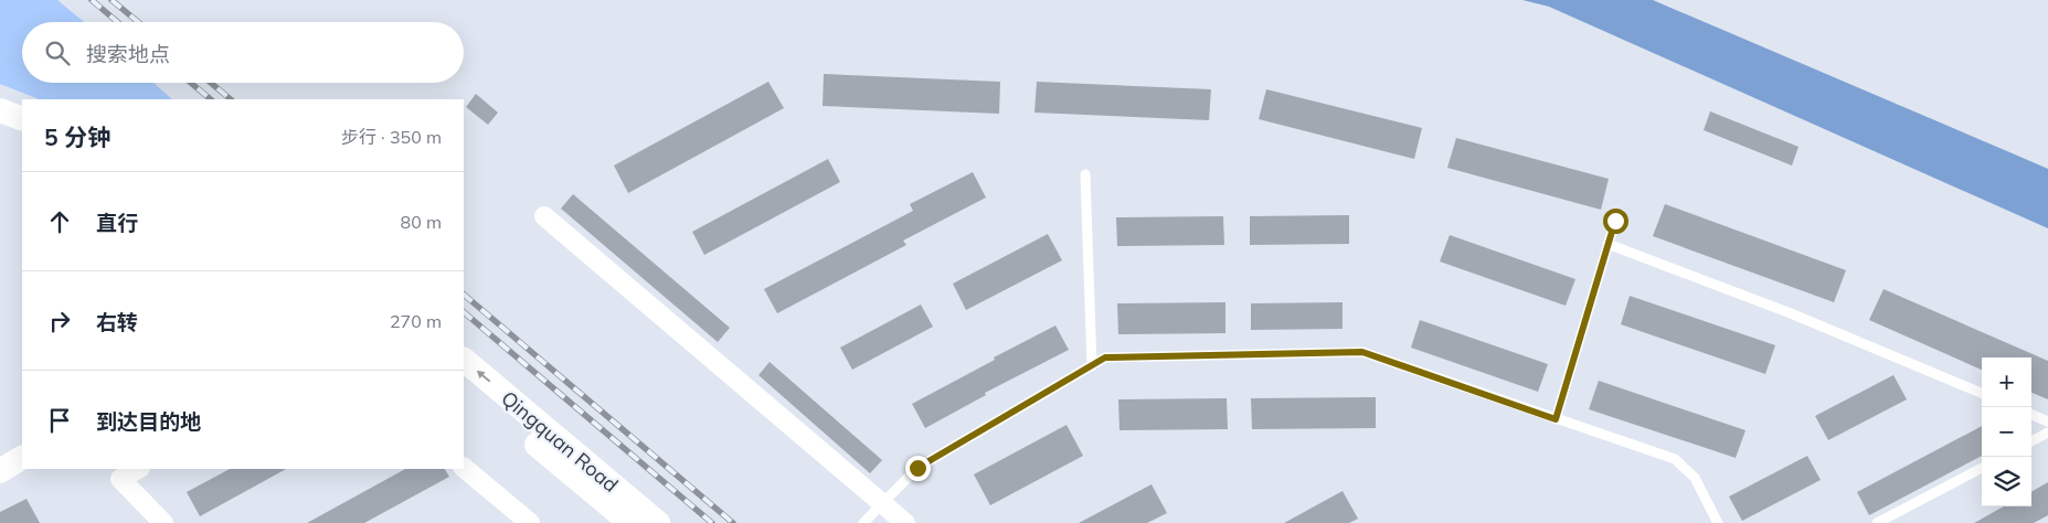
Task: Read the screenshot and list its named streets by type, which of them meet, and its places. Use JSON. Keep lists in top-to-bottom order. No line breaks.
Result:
{"streets":{"street":["Qingquan Road"]},"page":{"search":"搜索地点","heading":["5 分钟","步行 · 350 m"],"list":[["直行","80 m"],["右转","270 m"],"到达目的地"],"map_buttons":["+","−"]}}
